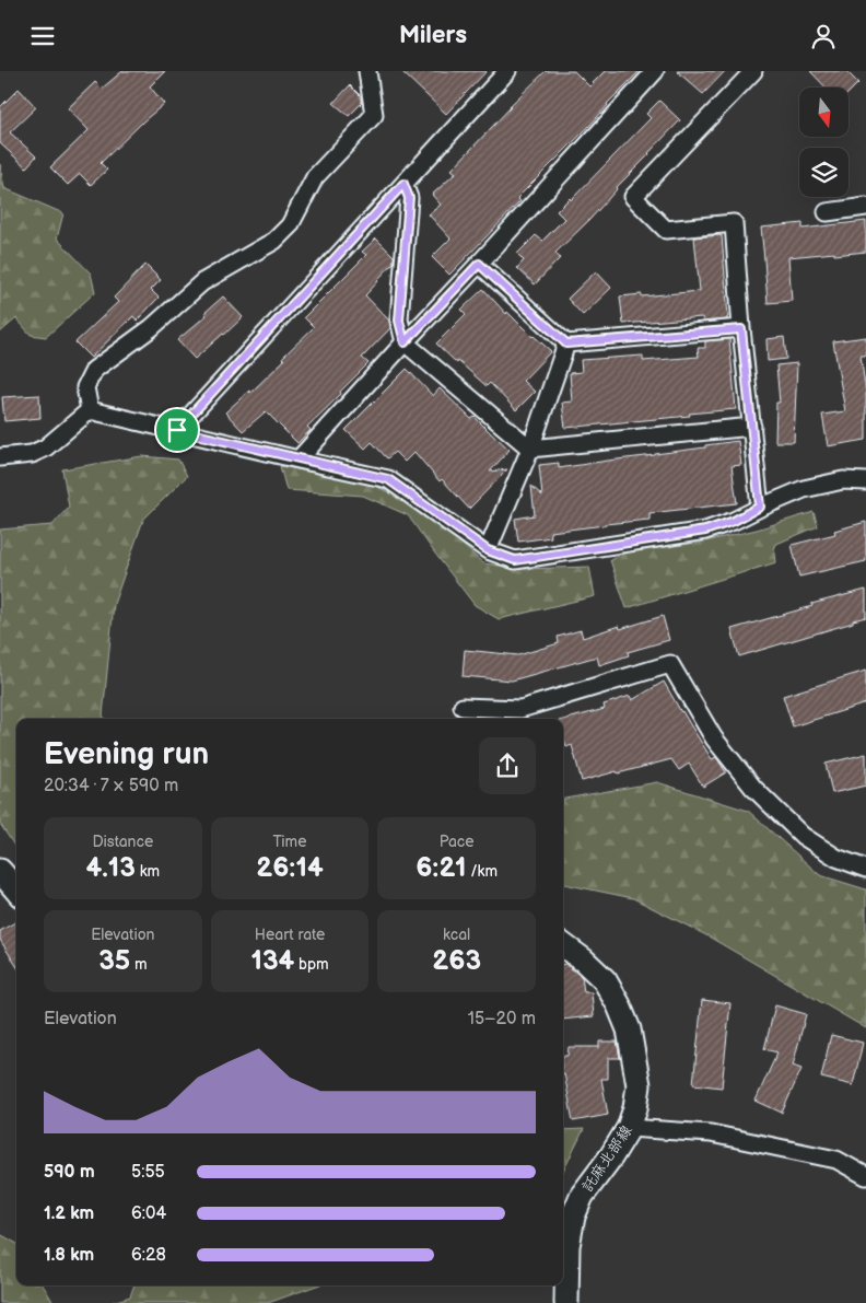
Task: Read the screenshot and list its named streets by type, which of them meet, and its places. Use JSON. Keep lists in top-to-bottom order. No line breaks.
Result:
{"streets":{"main road":["託麻北部線"]},"north":"bottom","page":{"header":"Milers","heading":["Evening run","20:34 · 7 × 590 m"],"stats":[["Distance","4.13 km"],["Time","26:14"],["Pace","6:21 /km"],["Elevation","35 m"],["Heart rate","134 bpm"],["kcal","263"]],"chart":["Elevation","15–20 m"],"list":[{"name":"590 m","note":"5:55"},{"name":"1.2 km","note":"6:04"},{"name":"1.8 km","note":"6:28"}]}}
